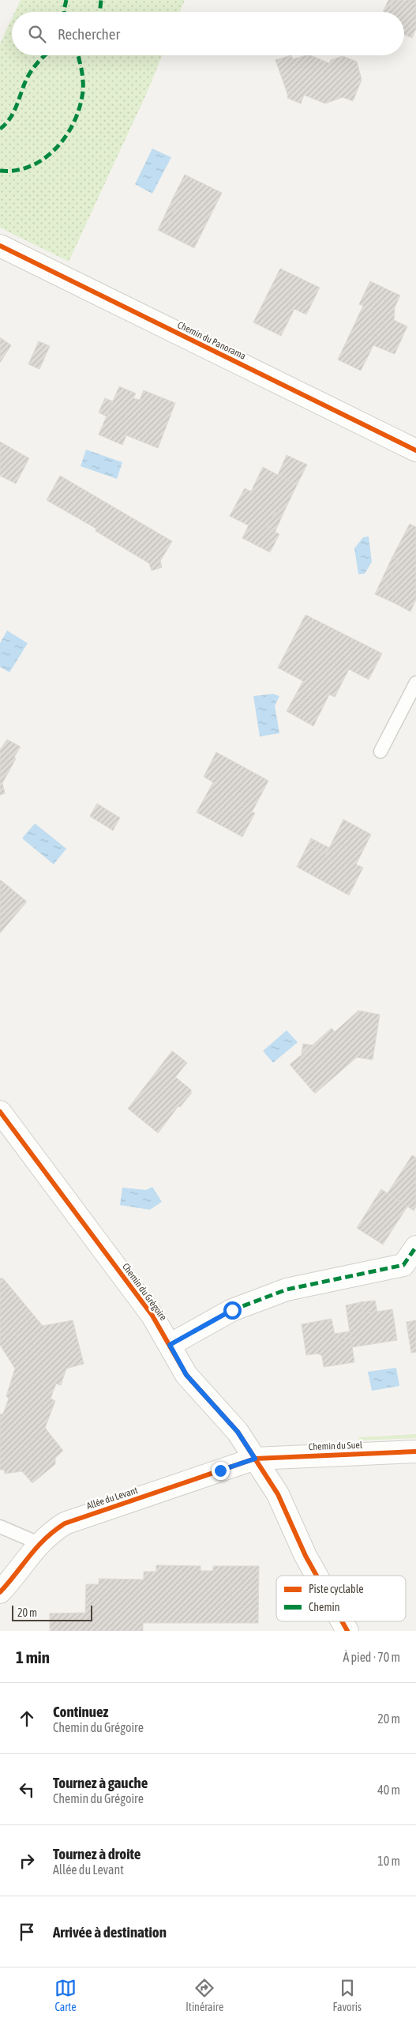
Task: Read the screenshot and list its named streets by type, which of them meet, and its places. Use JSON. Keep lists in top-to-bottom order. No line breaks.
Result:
{"streets":{"street":["Chemin du Panorama","Chemin du Grégoire","Chemin du Suel","Allée du Levant"]},"crossings":[["Chemin du Grégoire","Chemin du Suel"],["Chemin du Grégoire","Allée du Levant"],["Chemin du Suel","Allée du Levant"]],"legend":["Piste cyclable","Chemin"],"scale_bar":"20 m","page":{"search":"Rechercher","scale":"20 m","heading":["1 min","À pied · 70 m"],"list":[["Continuez","Chemin du Grégoire","20 m"],["Tournez à gauche","Chemin du Grégoire","40 m"],["Tournez à droite","Allée du Levant","10 m"],"Arrivée à destination"],"nav":["Carte","Itinéraire","Favoris"]}}
